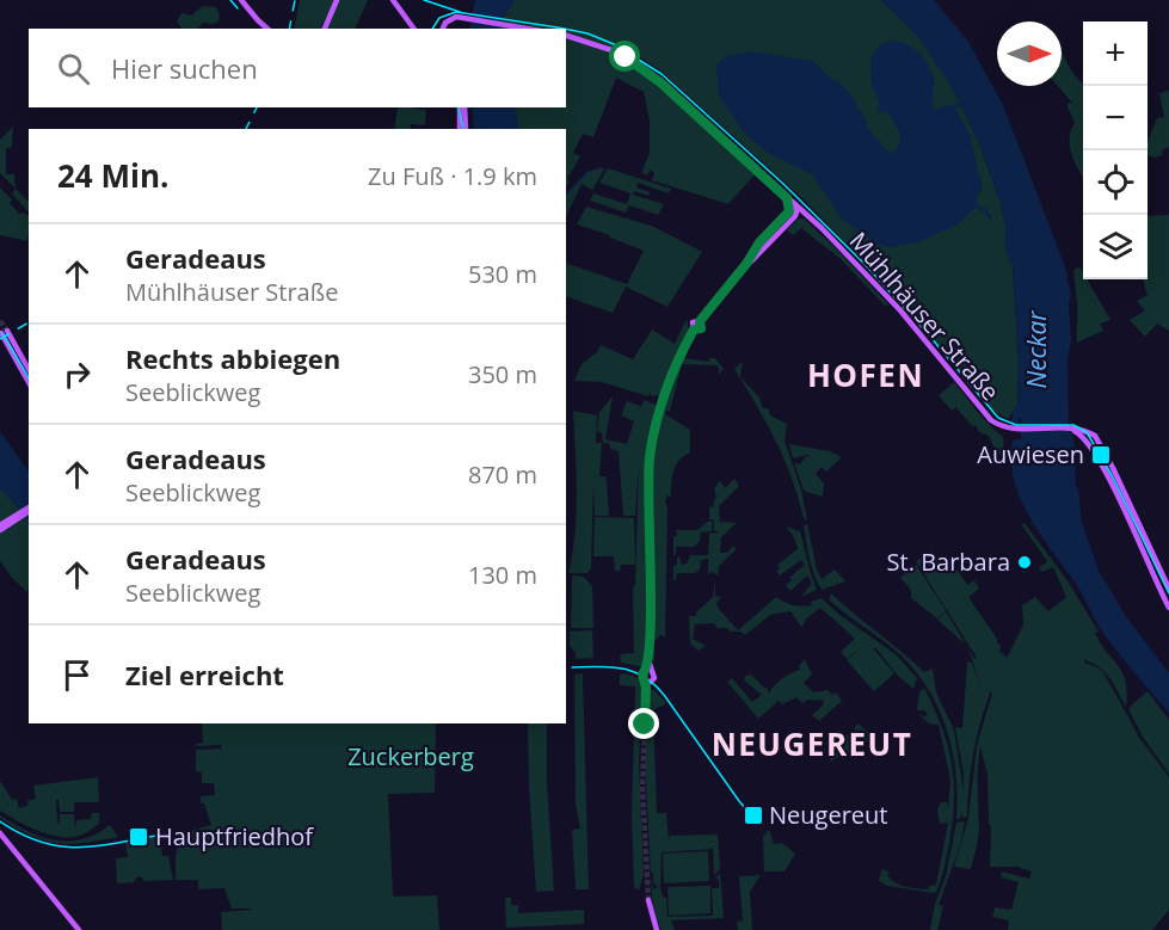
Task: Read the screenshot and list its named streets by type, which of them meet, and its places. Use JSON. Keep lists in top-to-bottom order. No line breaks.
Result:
{"streets":{"main road":["Mühlhäuser Straße"]},"districts":["HOFEN","NEUGEREUT"],"water":["Neckar"],"parks":["Zuckerberg"],"places":{"transit":["Auwiesen","Neugereut","Hauptfriedhof"],"other":["St. Barbara"]},"north":"right","page":{"map_buttons":["+","−"],"search":"Hier suchen","heading":["24 Min.","Zu Fuß · 1.9 km"],"list":[["Geradeaus","Mühlhäuser Straße","530 m"],["Rechts abbiegen","Seeblickweg","350 m"],["Geradeaus","Seeblickweg","870 m"],["Geradeaus","Seeblickweg","130 m"],"Ziel erreicht"]}}
